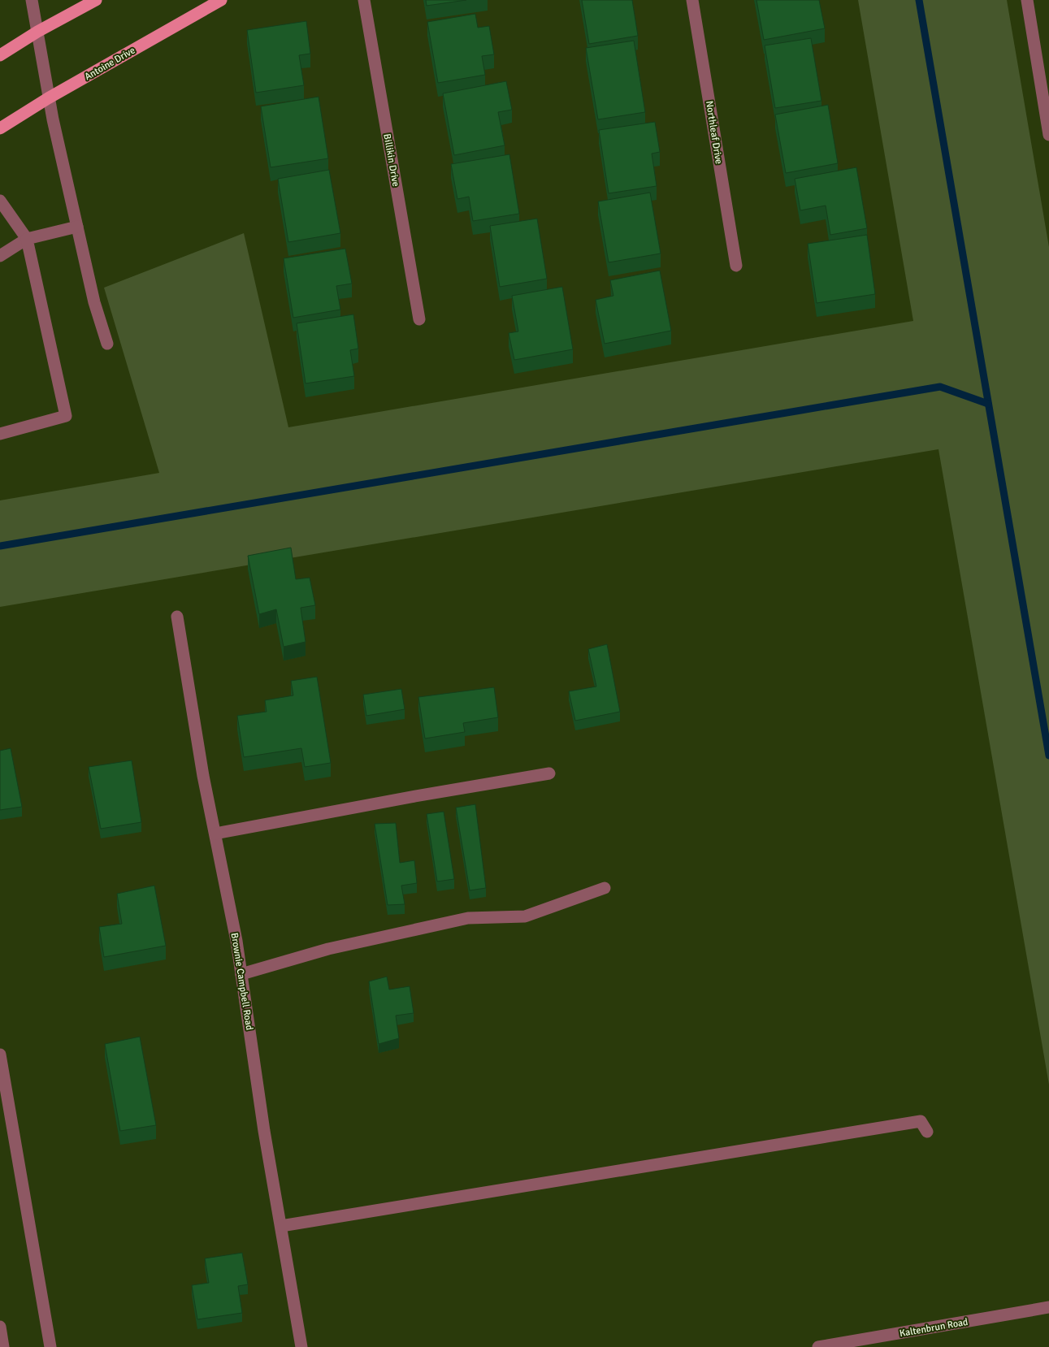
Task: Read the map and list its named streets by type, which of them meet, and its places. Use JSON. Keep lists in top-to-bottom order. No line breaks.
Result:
{"streets":{"main road":["Antoine Drive"],"street":["Northleaf Drive","Billikin Drive","Brownie Campbell Road","Kaltenbrun Road"]}}
